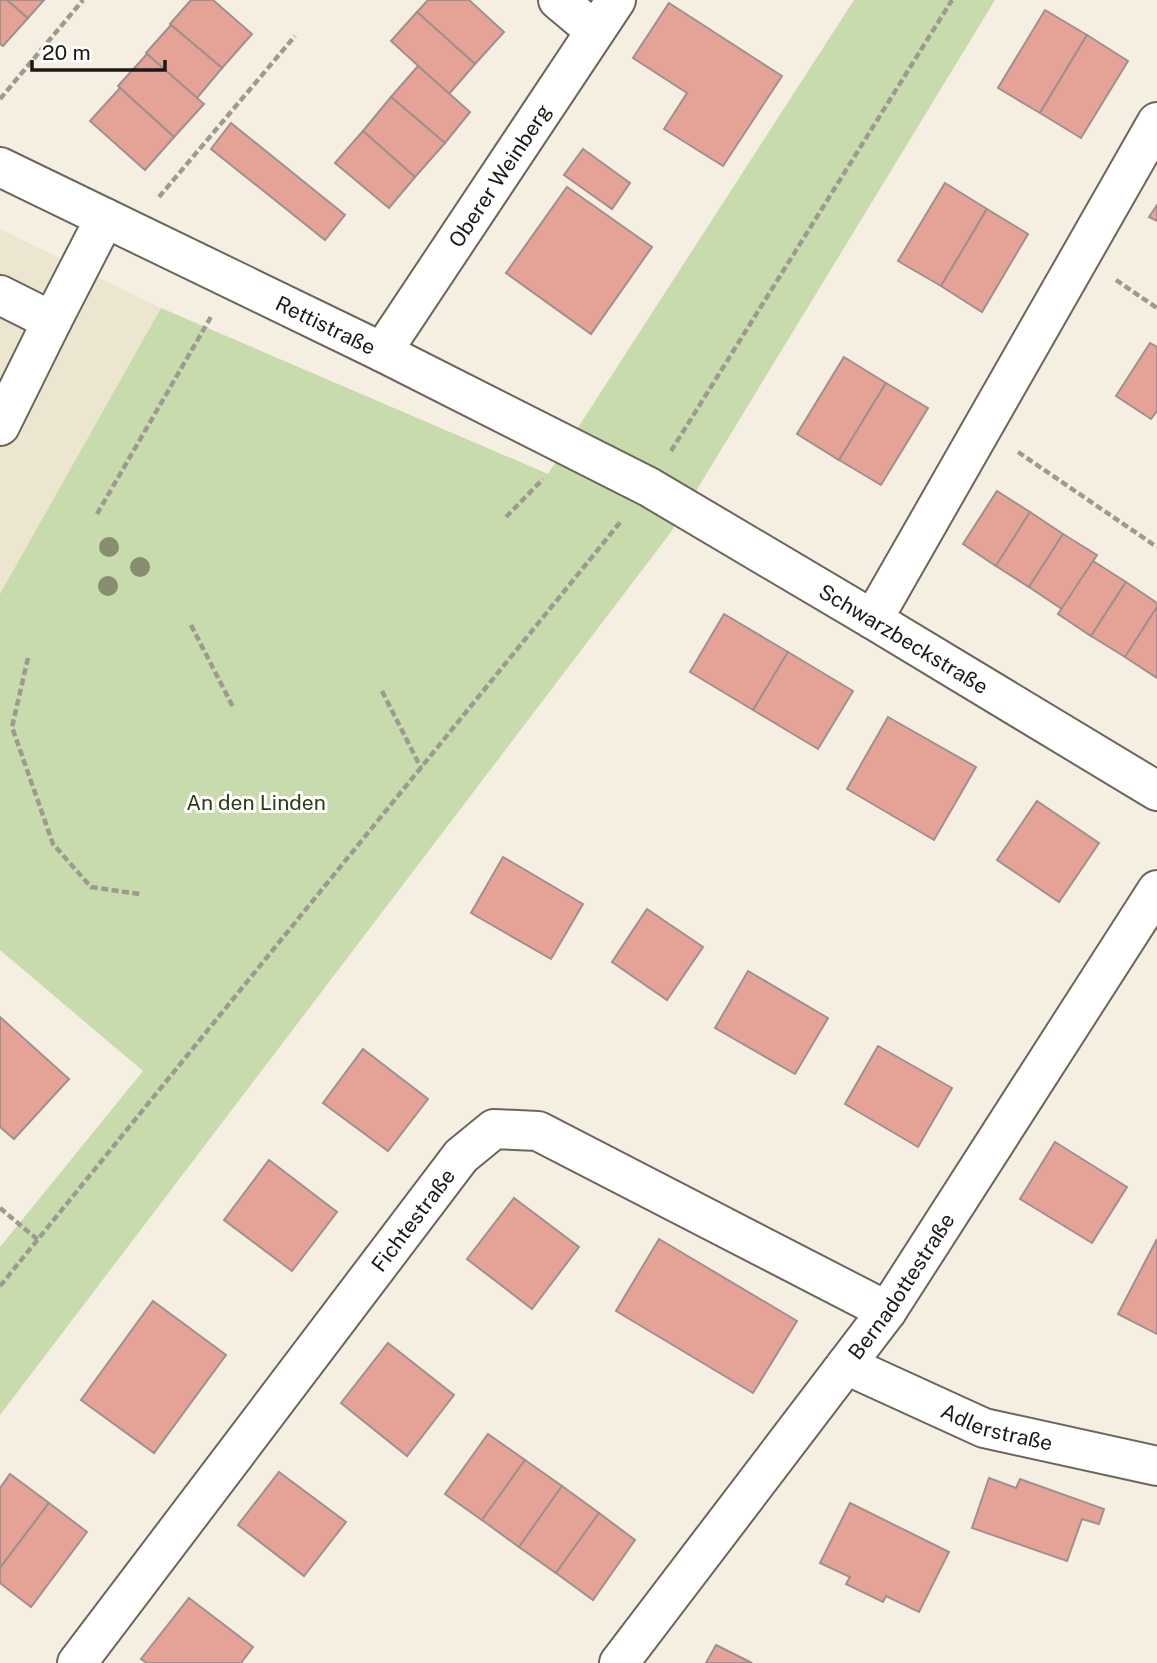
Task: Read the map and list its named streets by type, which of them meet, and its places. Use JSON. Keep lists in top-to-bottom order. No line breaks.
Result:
{"streets":{"street":["Oberer Weinberg","Rettistraße","Schwarzbeckstraße","Fichtestraße","Bernadottestraße","Adlerstraße"]},"crossings":[["Oberer Weinberg","Rettistraße"],["Rettistraße","Schwarzbeckstraße"],["Fichtestraße","Bernadottestraße"],["Bernadottestraße","Adlerstraße"]],"parks":["An den Linden"],"scale_bar":"20 m"}
